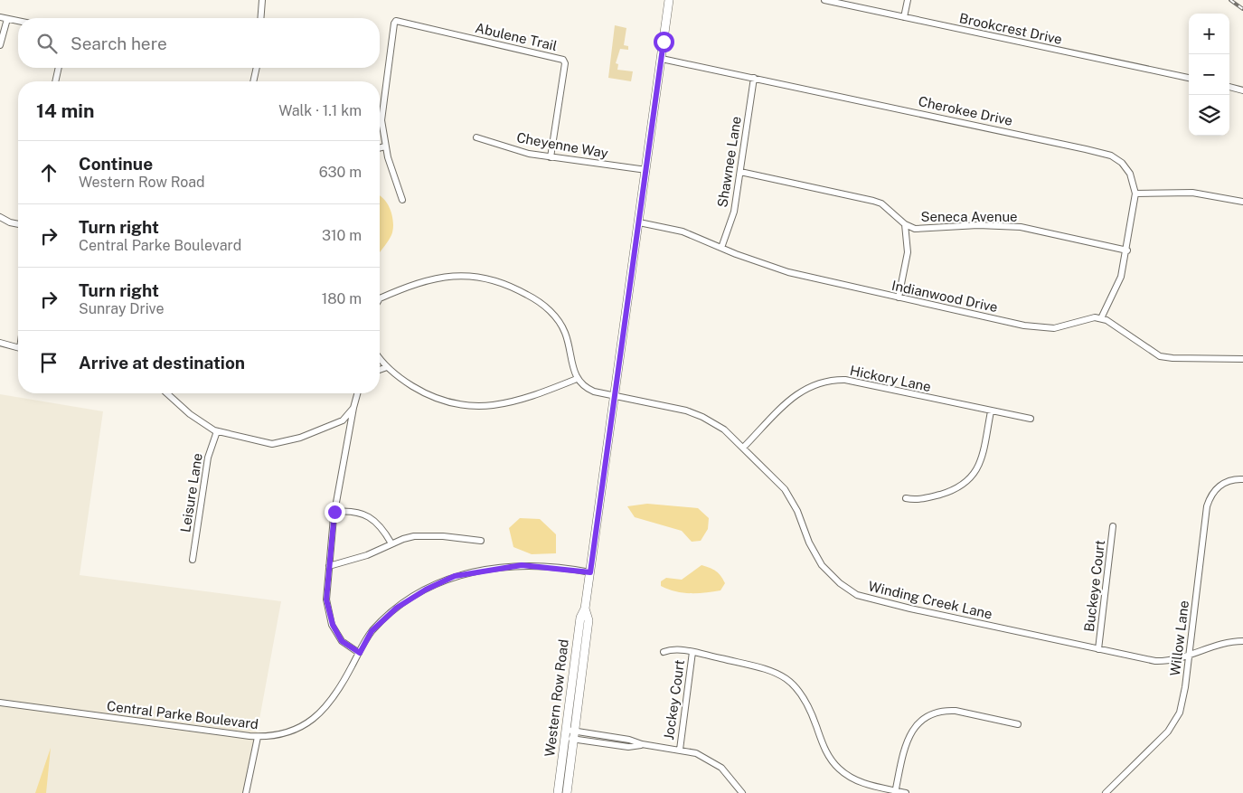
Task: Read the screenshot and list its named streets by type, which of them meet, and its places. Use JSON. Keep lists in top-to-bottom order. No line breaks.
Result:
{"streets":{"street":["Brookcrest Drive","Abulene Trail","Cherokee Drive","Cheyenne Way","Shawnee Lane","Seneca Avenue","Indianwood Drive","Hickory Lane","Leisure Lane","Buckeye Court","Winding Creek Lane","Willow Lane","Western Row Road","Jockey Court","Central Parke Boulevard"]},"crossings":[["Abulene Trail","Cheyenne Way"],["Cherokee Drive","Shawnee Lane"],["Cherokee Drive","Western Row Road"],["Cheyenne Way","Western Row Road"],["Shawnee Lane","Seneca Avenue"],["Shawnee Lane","Indianwood Drive"],["Indianwood Drive","Western Row Road"],["Hickory Lane","Winding Creek Lane"],["Buckeye Court","Winding Creek Lane"],["Winding Creek Lane","Willow Lane"],["Winding Creek Lane","Western Row Road"],["Western Row Road","Central Parke Boulevard"]],"page":{"map_buttons":["+","−"],"search":"Search here","heading":["14 min","Walk · 1.1 km"],"list":[["Continue","Western Row Road","630 m"],["Turn right","Central Parke Boulevard","310 m"],["Turn right","Sunray Drive","180 m"],"Arrive at destination"]}}
